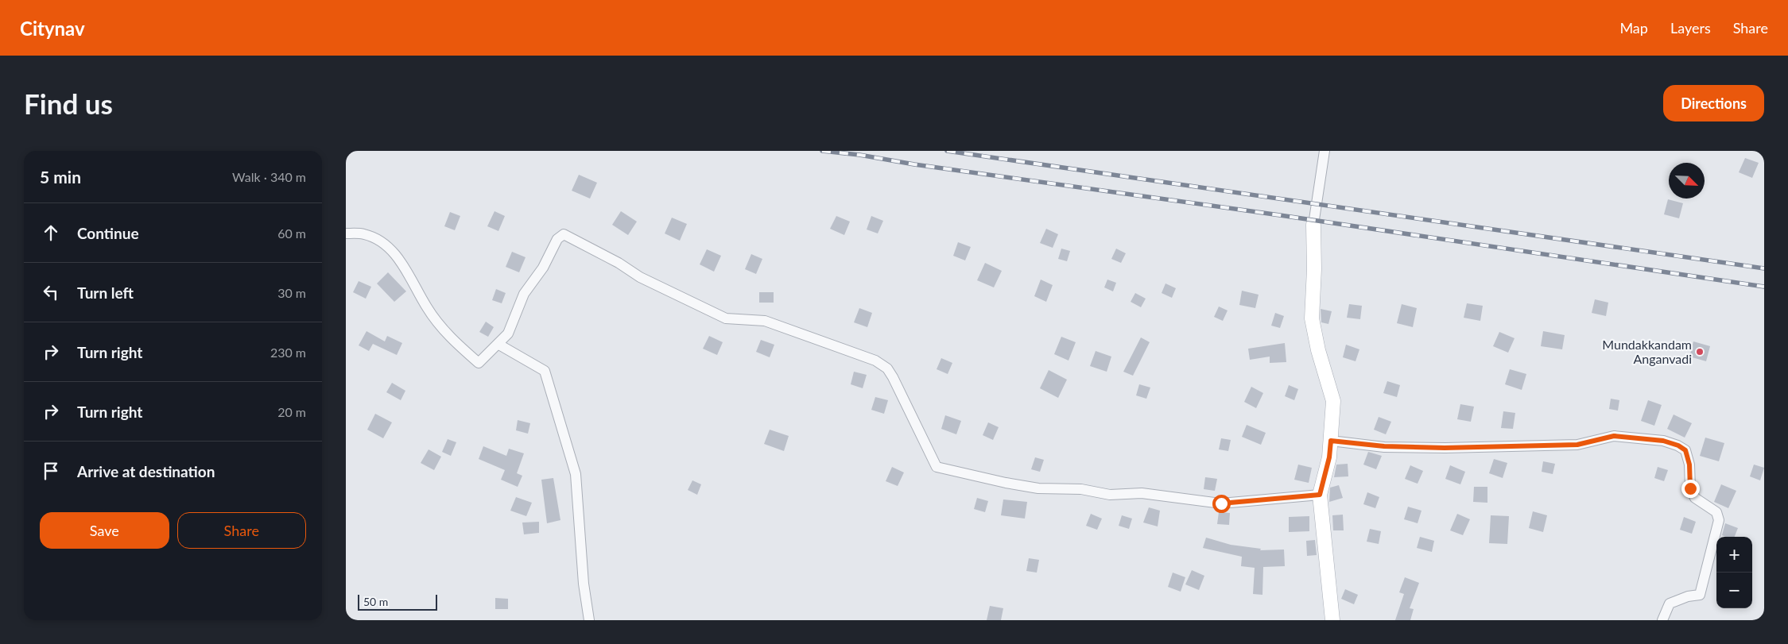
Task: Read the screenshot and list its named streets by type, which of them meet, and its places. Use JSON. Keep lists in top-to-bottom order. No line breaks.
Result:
{"places":["Mundakkandam Anganvadi"],"scale_bar":"50 m","north":"bottom right","page":{"header":"Citynav","nav":["Map","Layers","Share"],"buttons":["Directions",["Save","Share"]],"title":"Find us","heading":["5 min","Walk · 340 m"],"list":[["Continue","60 m"],["Turn left","30 m"],["Turn right","230 m"],["Turn right","20 m"],"Arrive at destination"],"map_buttons":["+","−"],"scale":"50 m"}}
